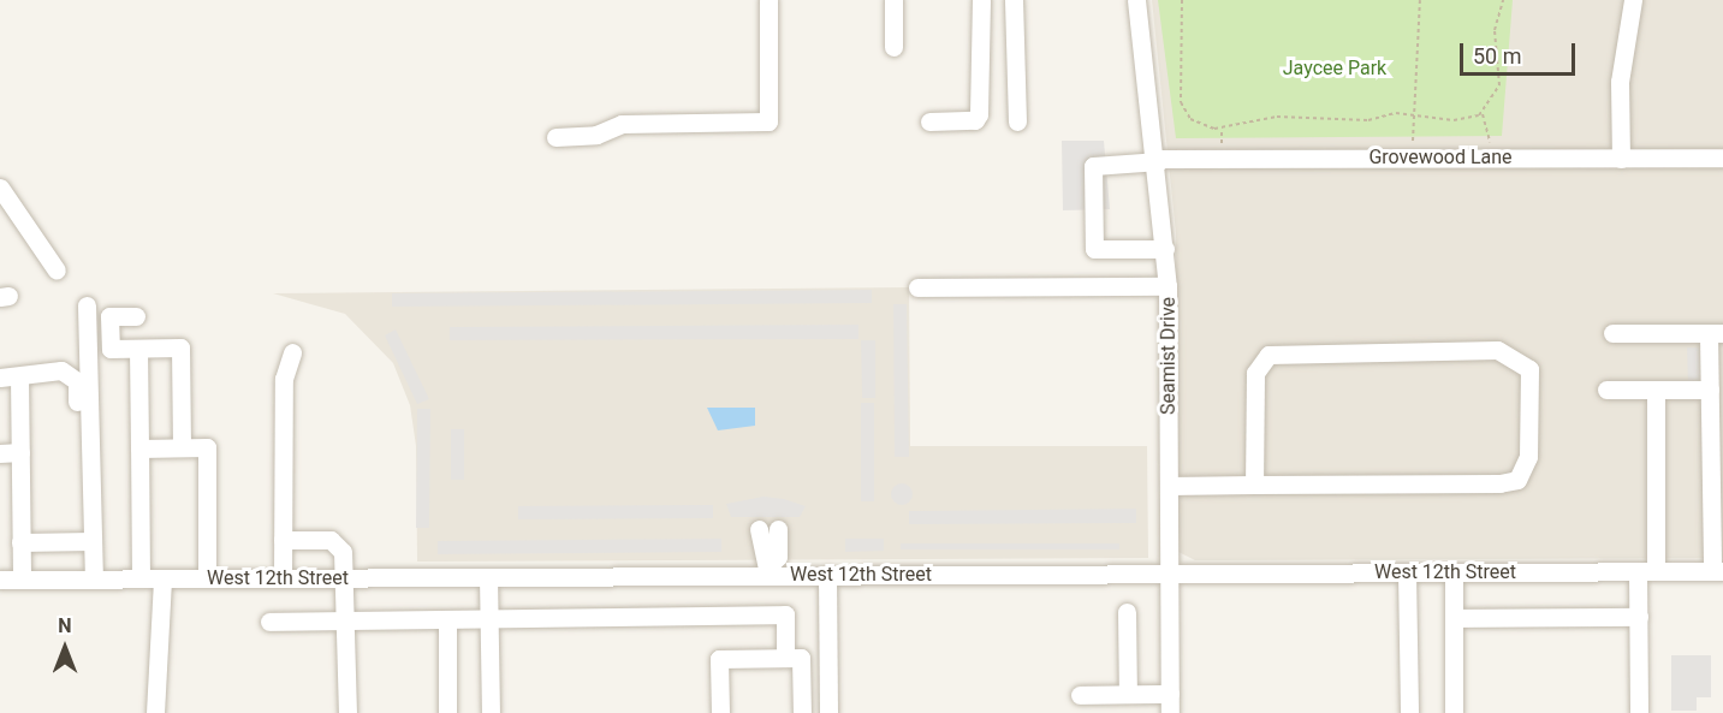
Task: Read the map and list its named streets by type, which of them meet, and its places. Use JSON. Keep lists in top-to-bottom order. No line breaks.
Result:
{"streets":{"street":["Grovewood Lane","Seamist Drive","West 12th Street"]},"crossings":[["Grovewood Lane","Seamist Drive"],["Seamist Drive","West 12th Street"]],"parks":["Jaycee Park"],"scale_bar":"50 m","north":"top"}
